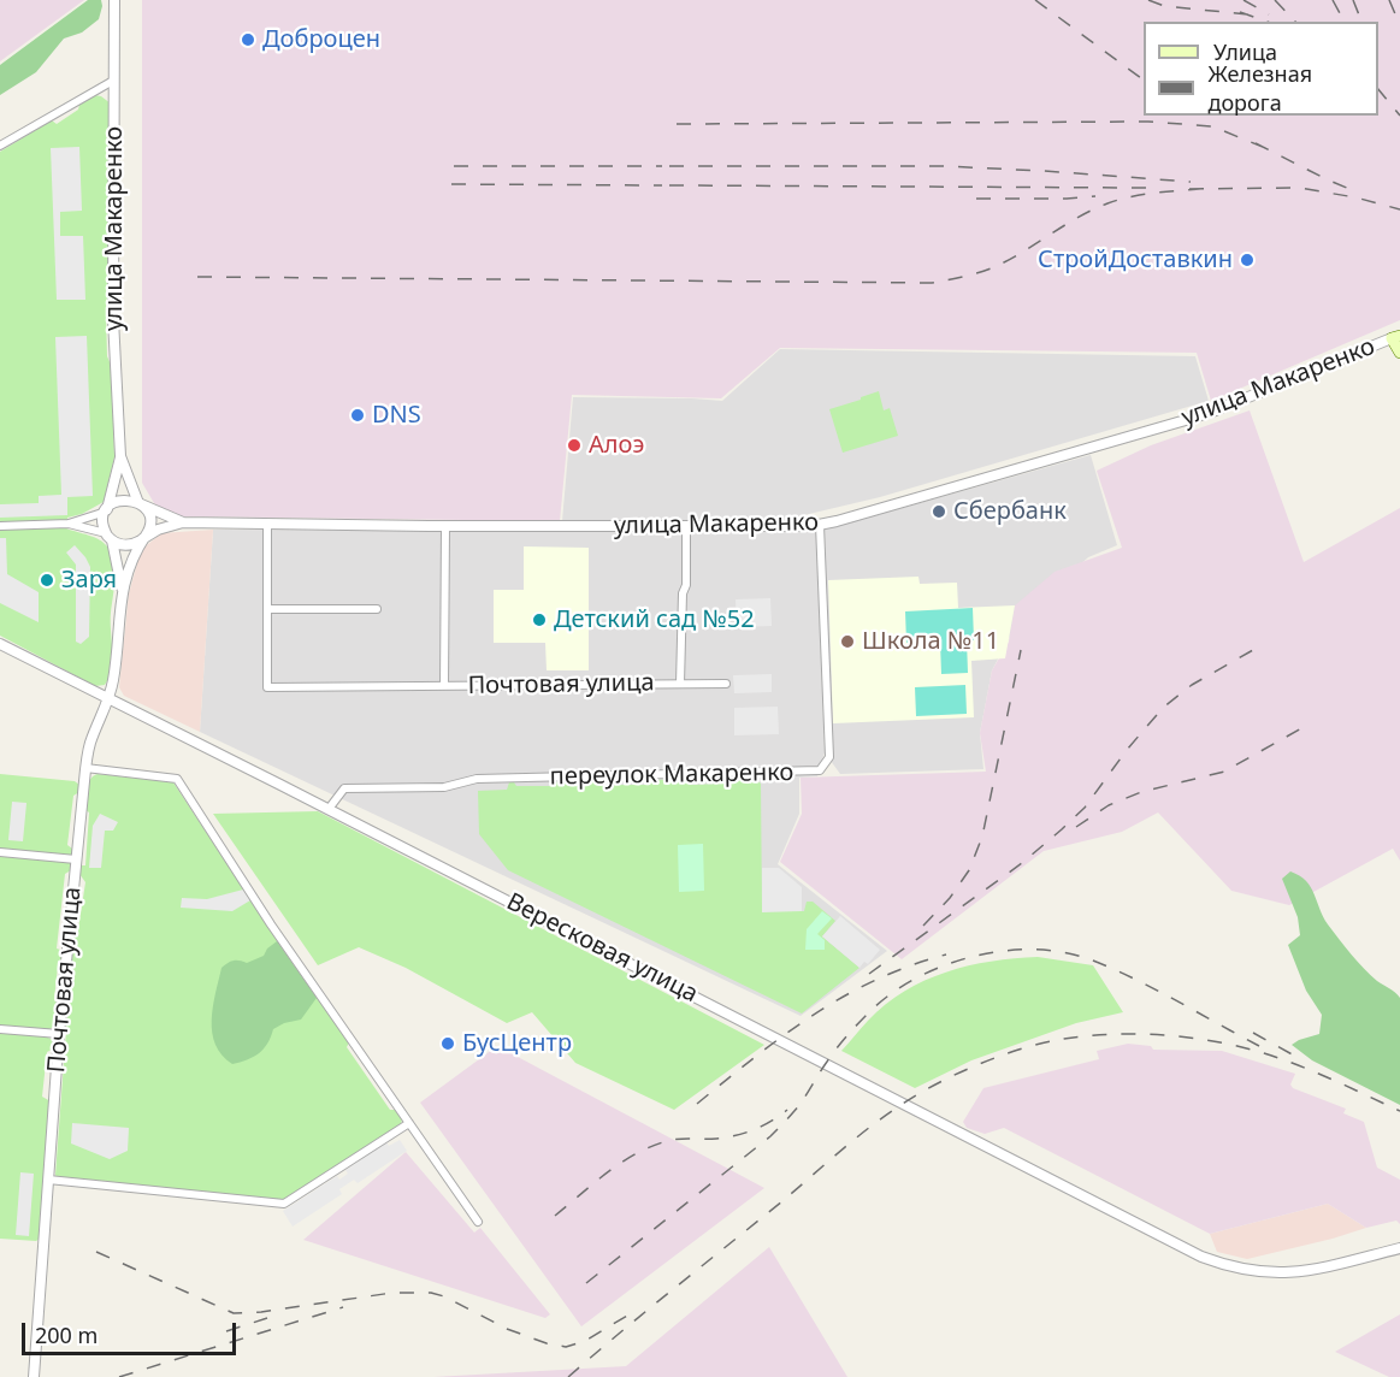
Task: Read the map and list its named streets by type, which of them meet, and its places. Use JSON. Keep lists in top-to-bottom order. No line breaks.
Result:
{"streets":{"street":["улица Макаренко","Почтовая улица","переулок Макаренко","Вересковая улица"]},"crossings":[["улица Макаренко","Почтовая улица"],["улица Макаренко","переулок Макаренко"],["Почтовая улица","Вересковая улица"],["переулок Макаренко","Вересковая улица"]],"places":["Доброцен","СтройДоставкин","DNS","Алоэ","Сбербанк","Заря","Детский сад №52","Школа №11","БусЦентр"],"legend":["Улица","Железная дорога"],"scale_bar":"200 m"}
